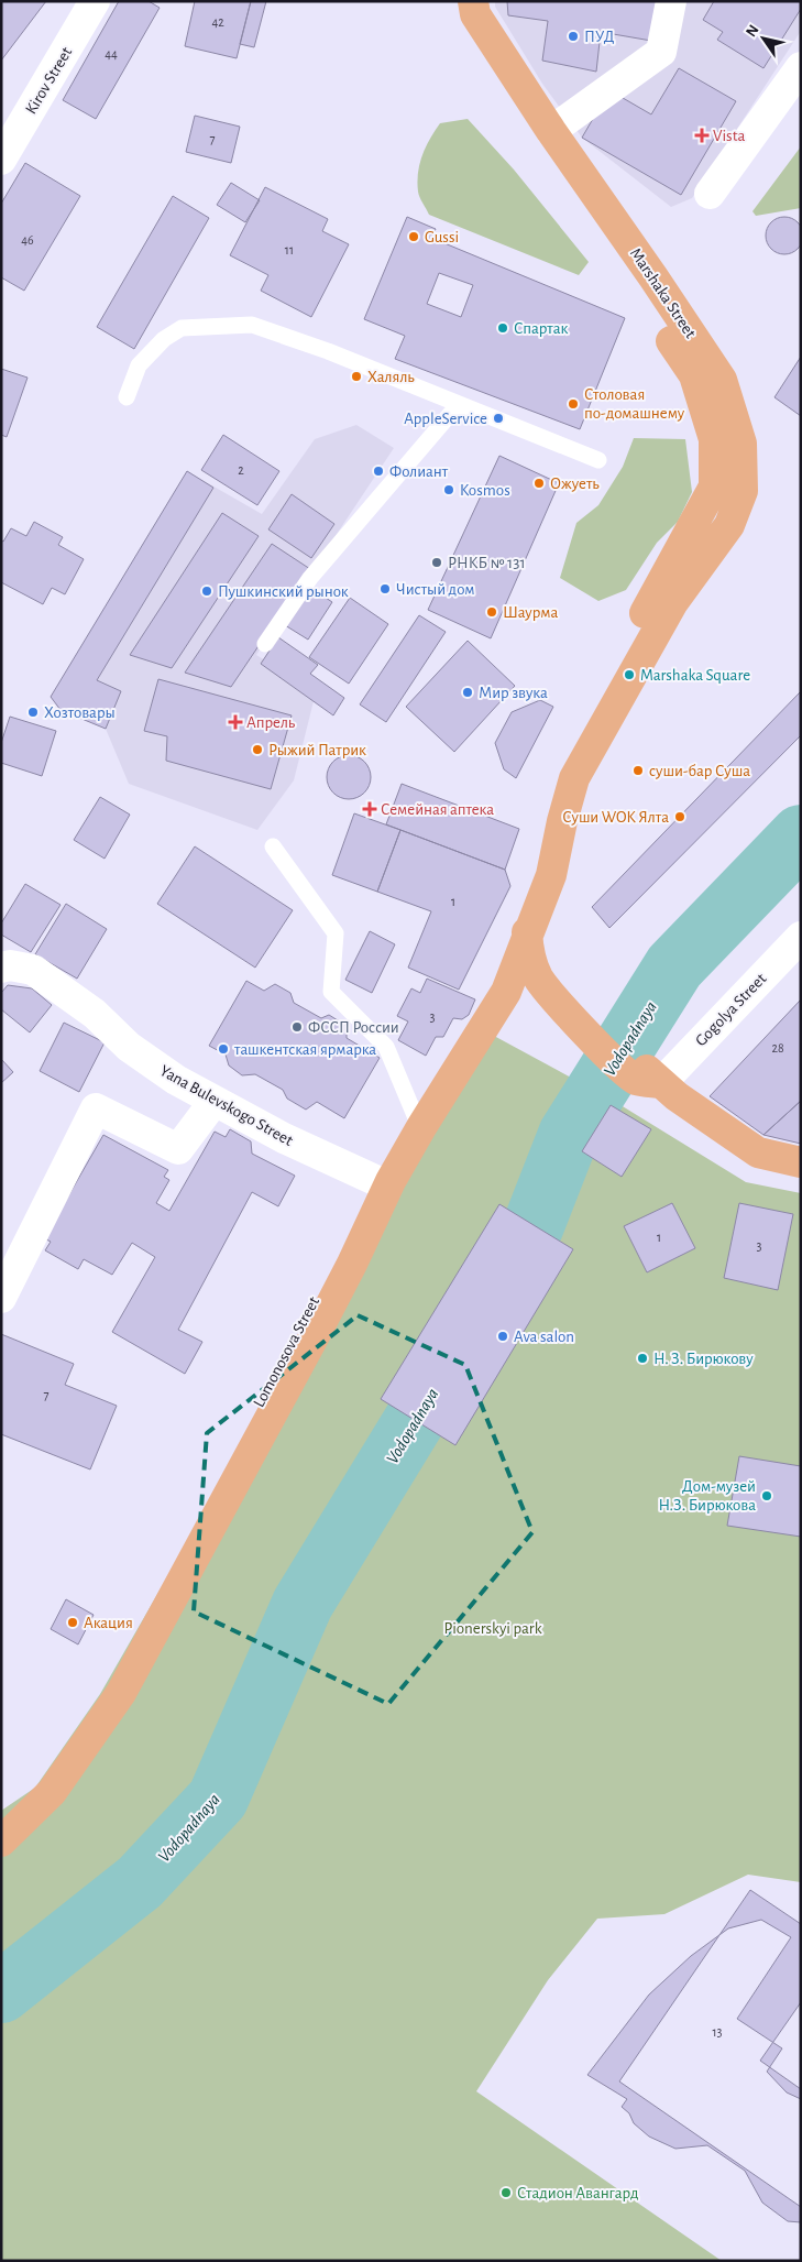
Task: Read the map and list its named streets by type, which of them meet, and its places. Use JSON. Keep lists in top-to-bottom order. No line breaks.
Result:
{"streets":{"main road":["Marshaka Street","Lomonosova Street"],"street":["Kirov Street","Gogolya Street","Yana Bulevskogo Street"]},"crossings":[["Marshaka Street","Lomonosova Street"],["Yana Bulevskogo Street","Lomonosova Street"]],"water":["Vodopadnaya"],"parks":["Pionerskyi park"],"places":{"other":["ПУД","Gussi","Спартак","Халяль","Столовая по-домашнему","AppleService","Фолиант","Ожуеть","Kosmos","РНКБ № 131","Чистый дом","Пушкинский рынок","Шаурма","Marshaka Square","Мир звука","Хозтовары","Рыжий Патрик","суши-бар Суша","Суши WOK Ялта","ФССП России","ташкентская ярмарка","Ava salon","Н. З. Бирюкову","Дом-музей Н.З. Бирюкова","Акация","Стадион Авангард"],"health":["Vista","Апрель","Семейная аптека"]},"house_numbers":["42","44","7","46","11","2","1","3","28","1","3","7","13"],"north":"top left"}
